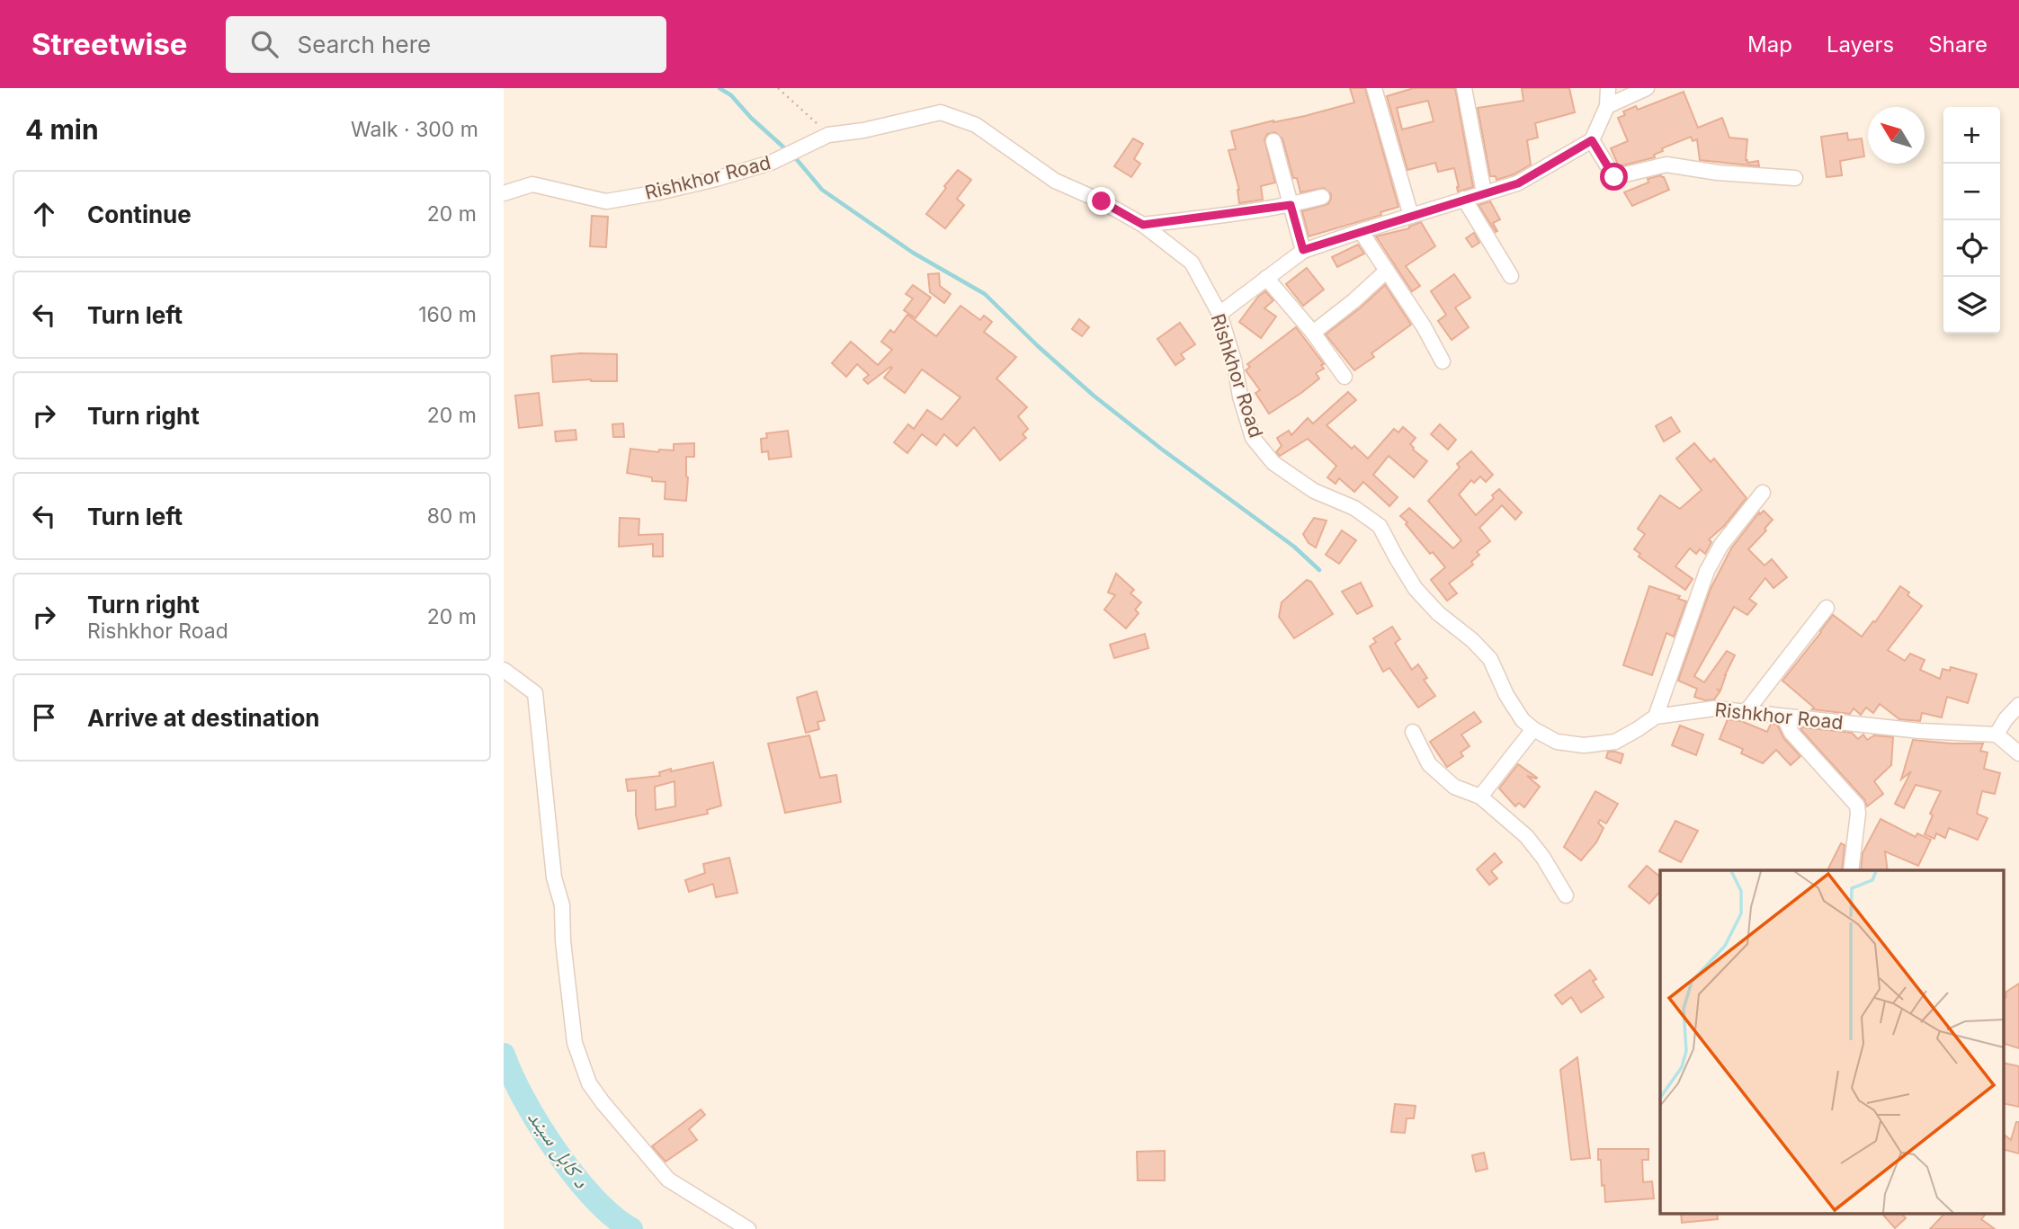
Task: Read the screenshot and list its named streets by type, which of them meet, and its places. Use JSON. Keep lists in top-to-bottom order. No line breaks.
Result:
{"streets":{"street":["Rishkhor Road"]},"water":["د کابل سيند"],"north":"top left","page":{"header":"Streetwise","search":"Search here","nav":["Map","Layers","Share"],"heading":["4 min","Walk · 300 m"],"map_buttons":["+","−"],"list":[["Continue","20 m"],["Turn left","160 m"],["Turn right","20 m"],["Turn left","80 m"],["Turn right","Rishkhor Road","20 m"],"Arrive at destination"]}}
